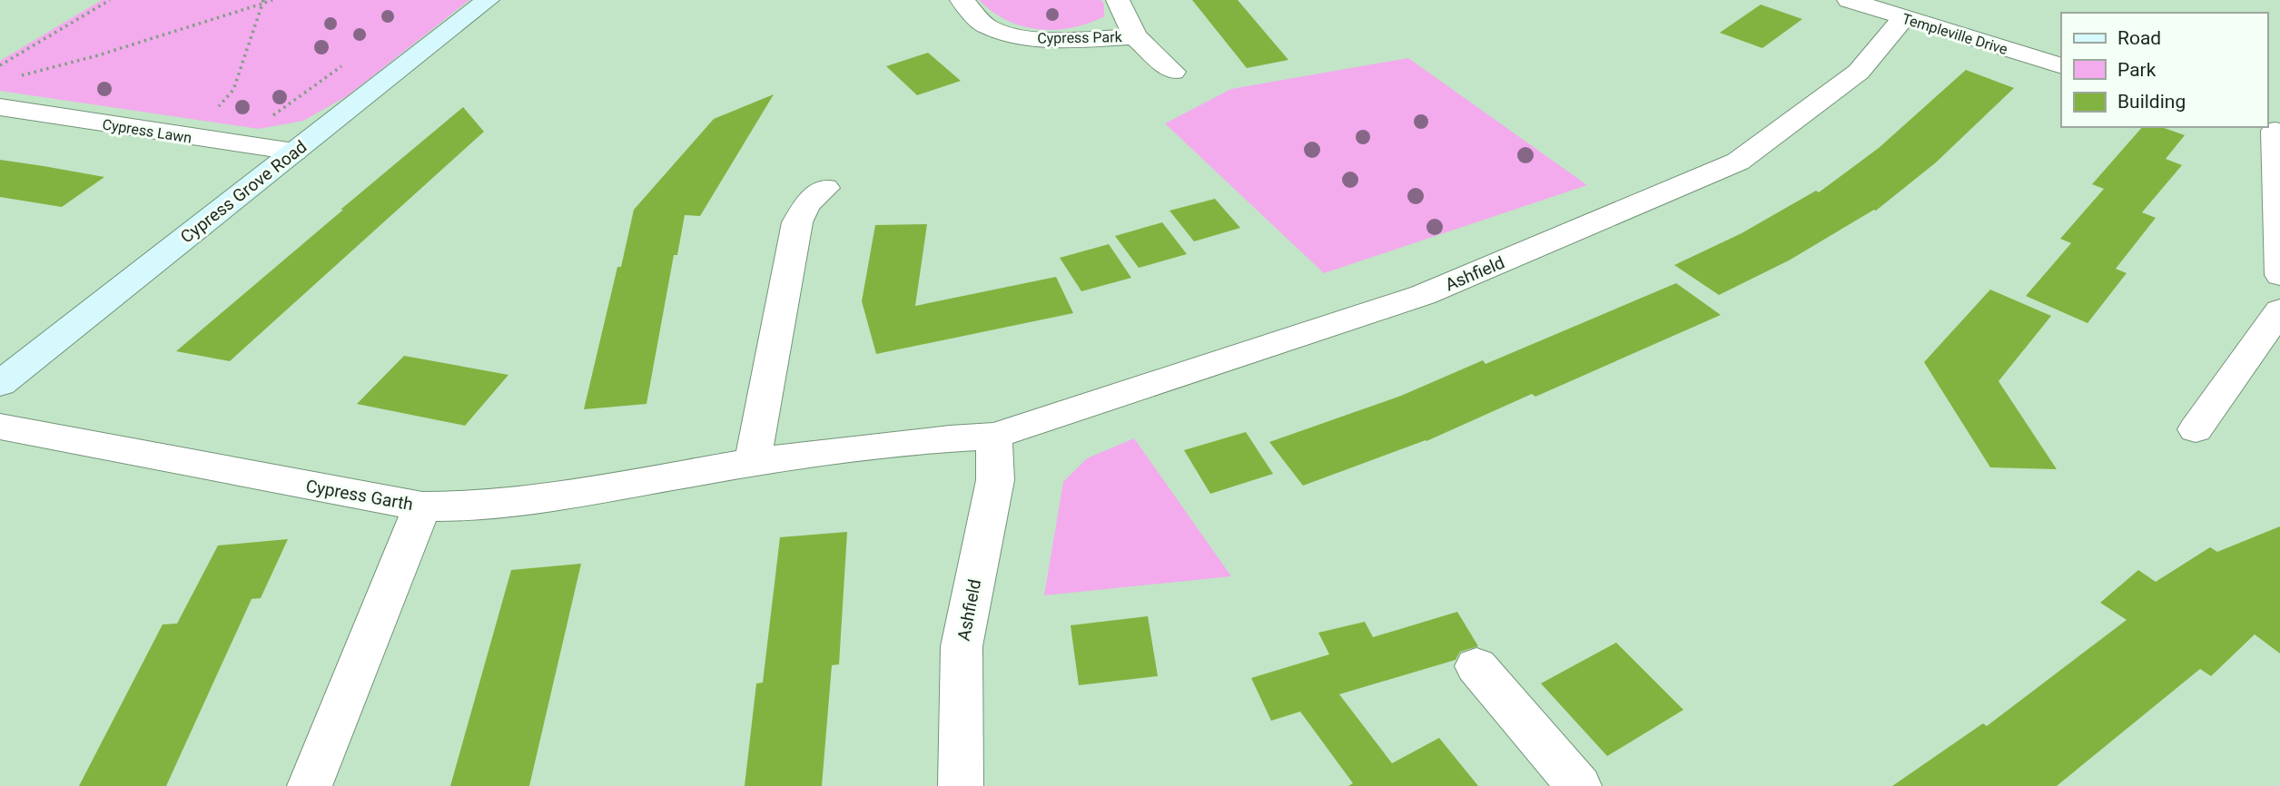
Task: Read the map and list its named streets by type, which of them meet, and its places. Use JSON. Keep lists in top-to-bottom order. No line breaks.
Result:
{"streets":{"main road":["Cypress Grove Road"],"street":["Templeville Drive","Cypress Park","Cypress Lawn","Ashfield","Cypress Garth"]},"crossings":[["Templeville Drive","Ashfield"],["Cypress Lawn","Cypress Grove Road"],["Ashfield","Cypress Garth"]],"legend":["Road","Park","Building"]}
